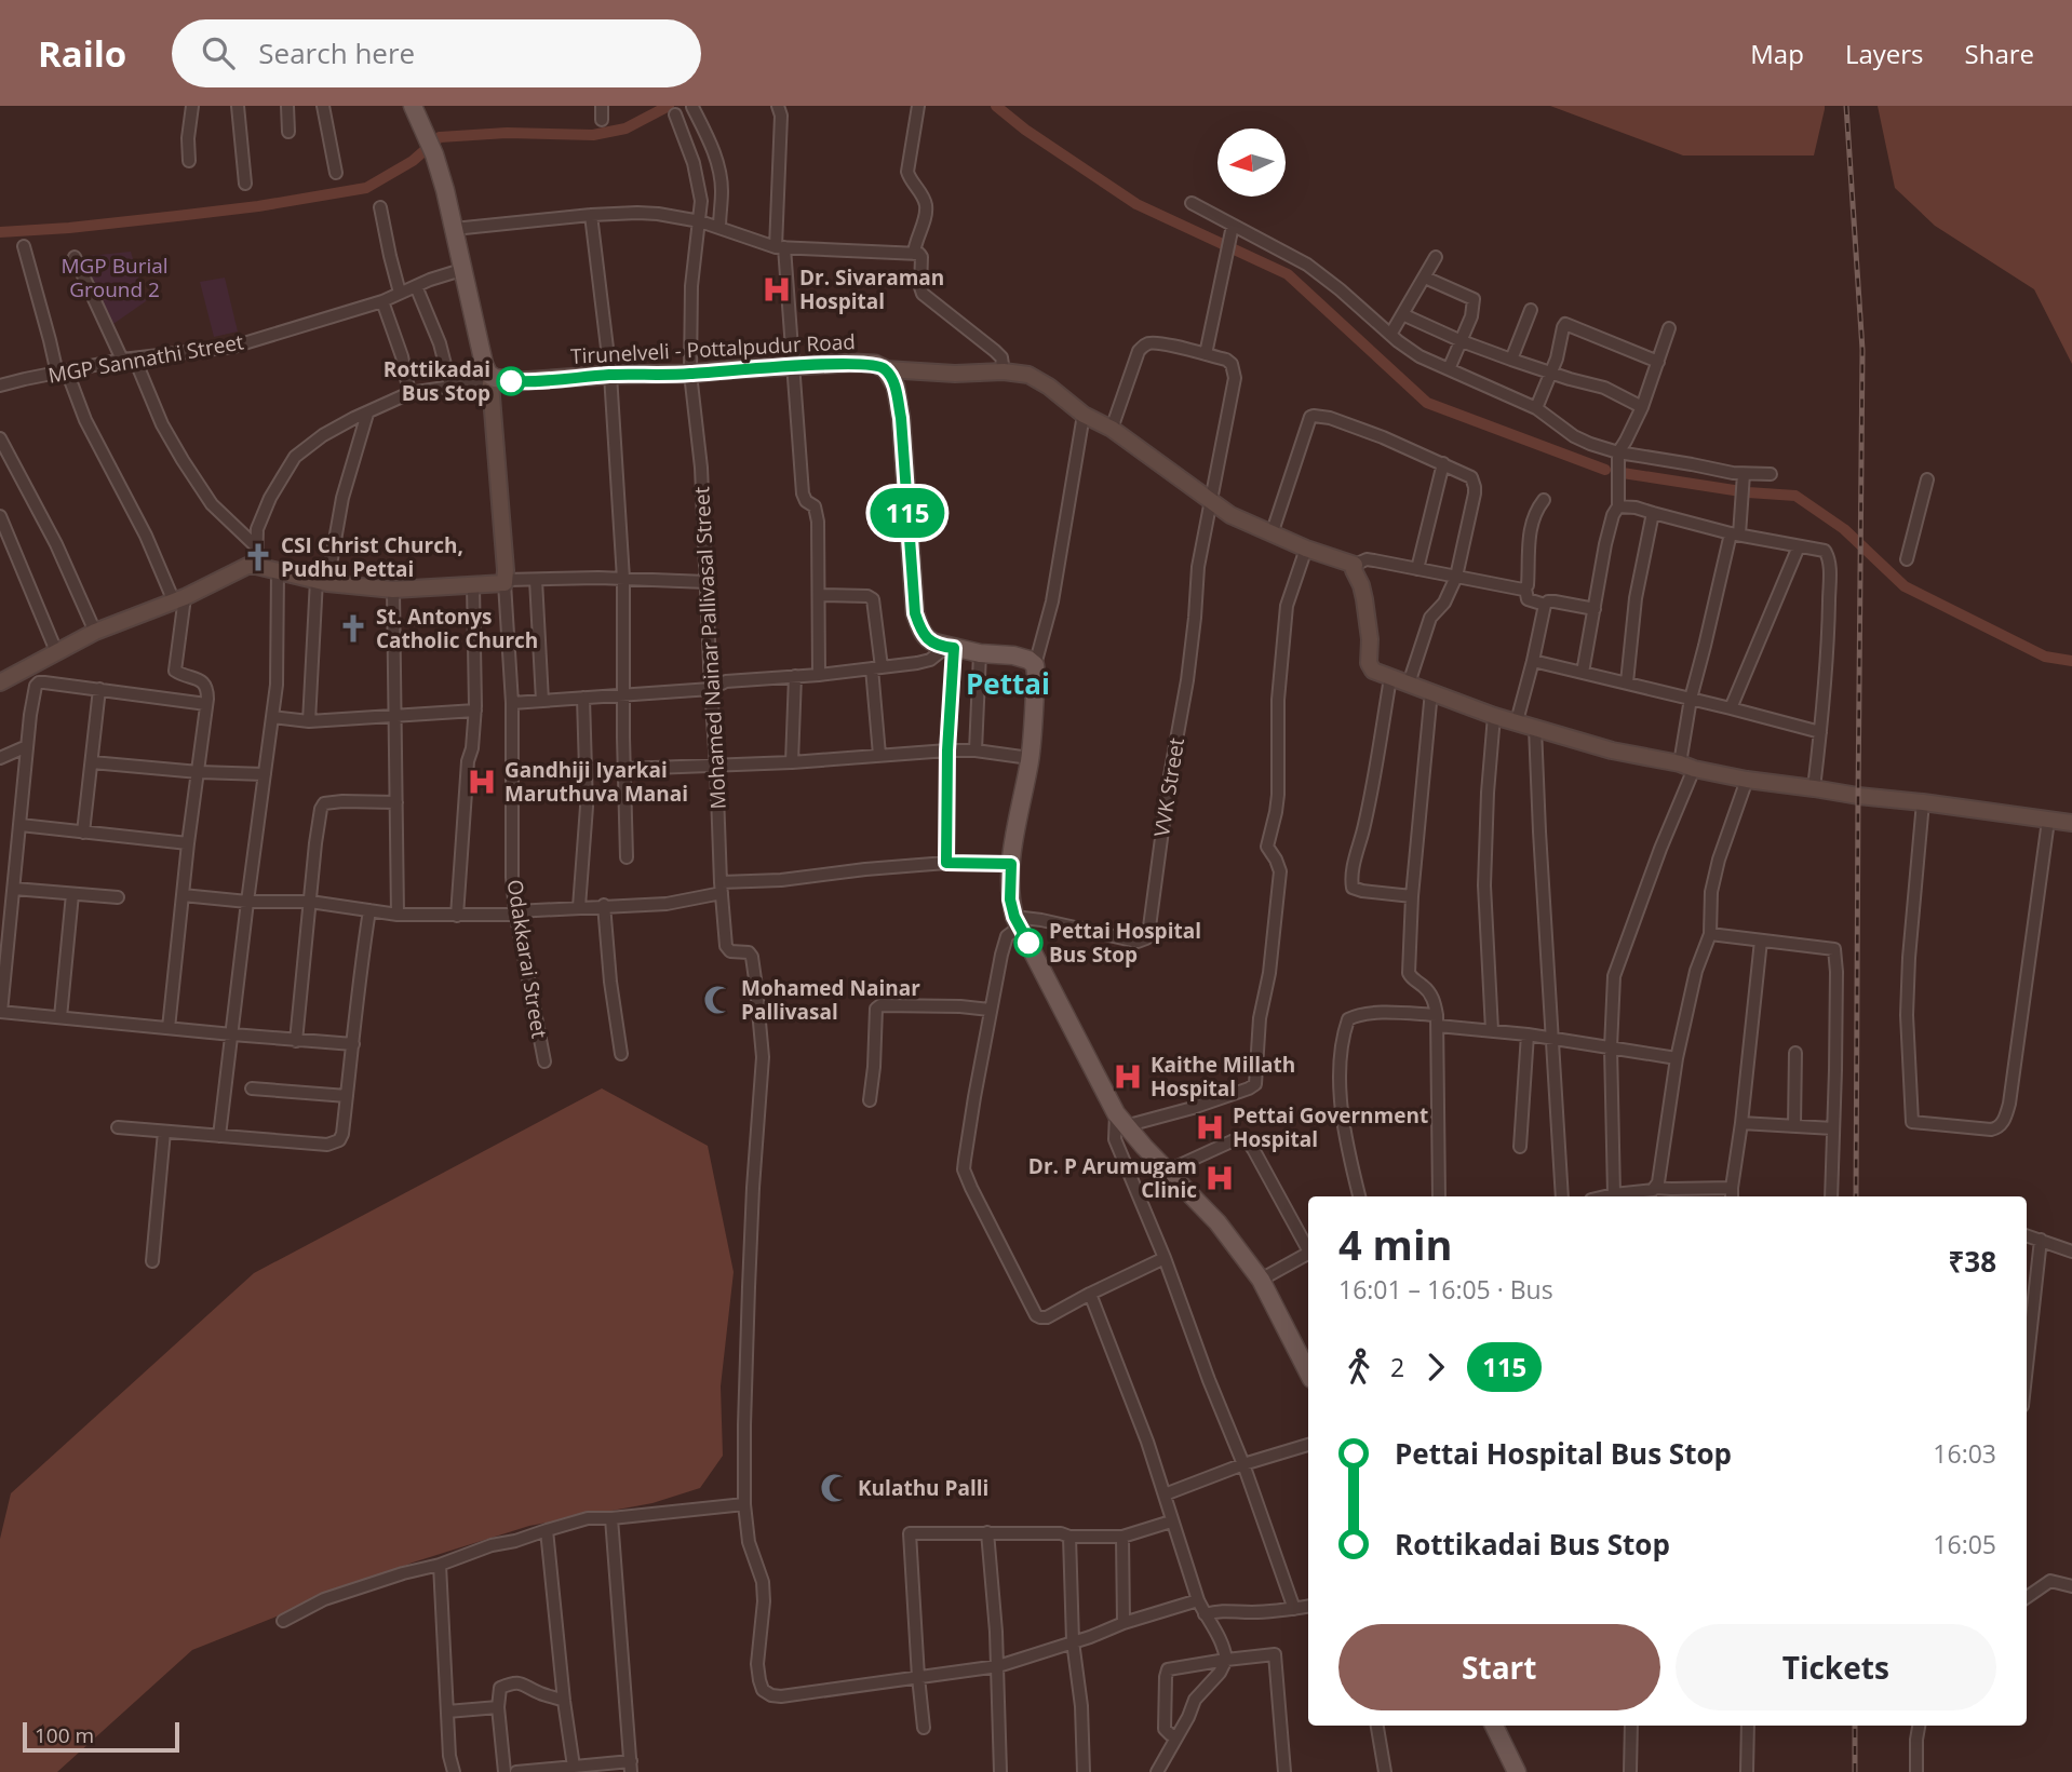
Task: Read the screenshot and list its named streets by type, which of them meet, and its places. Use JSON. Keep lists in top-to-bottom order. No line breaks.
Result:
{"streets":{"main road":["Tirunelveli - Pottalpudur Road"],"street":["MGP Sannathi Street","Mohamed Nainar Pallivasal Street","VVK Street","Odakkarai Street"]},"crossings":[["Tirunelveli - Pottalpudur Road","Mohamed Nainar Pallivasal Street"]],"districts":["Pettai"],"parks":["MGP Burial Ground 2"],"places":{"hospital":["Dr. Sivaraman Hospital","Gandhiji Iyarkai Maruthuva Manai","Kaithe Millath Hospital","Pettai Government Hospital","Dr. P Arumugam Clinic"],"other":["Rottikadai Bus Stop","Pettai Hospital Bus Stop"],"church":["CSI Christ Church, Pudhu Pettai","St. Antonys Catholic Church"],"mosque":["Mohamed Nainar Pallivasal","Kulathu Palli"]},"lines":["bus line 115"],"scale_bar":"100 m","north":"left","page":{"header":"Railo","search":"Search here","nav":["Map","Layers","Share"],"on_map":"115","heading":["4 min","16:01 – 16:05 · Bus","₹38"],"legs":["2","115"],"list":[{"name":"Pettai Hospital Bus Stop","value":"16:03"},{"name":"Rottikadai Bus Stop","value":"16:05"}],"buttons":["Start","Tickets"],"scale":"100 m"}}
